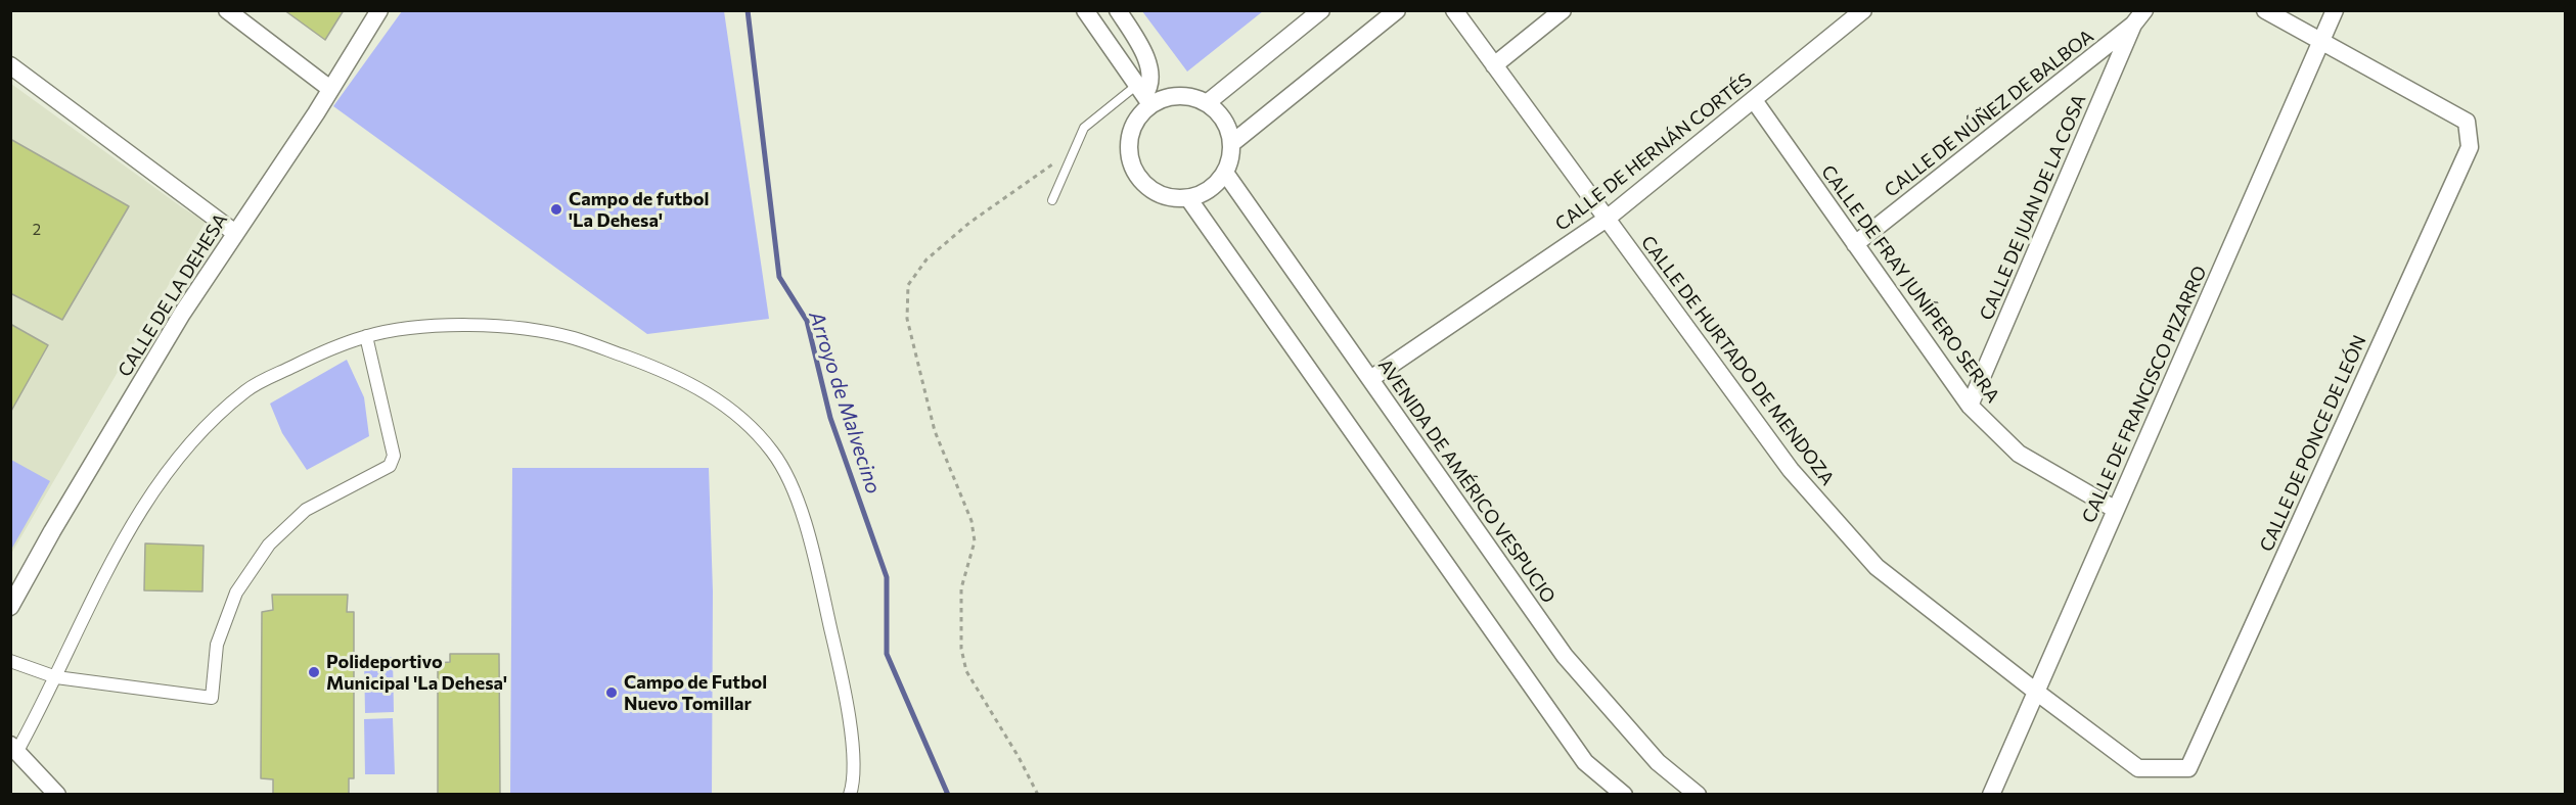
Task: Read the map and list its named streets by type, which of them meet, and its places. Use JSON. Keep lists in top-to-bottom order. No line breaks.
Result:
{"streets":{"street":["CALLE DE NÚÑEZ DE BALBOA","CALLE DE HERNÁN CORTÉS","CALLE DE JUAN DE LA COSA","CALLE DE FRAY JUNÍPERO SERRA","CALLE DE LA DEHESA","CALLE DE HURTADO DE MENDOZA","CALLE DE FRANCISCO PIZARRO","CALLE DE PONCE DE LEÓN","AVENIDA DE AMÉRICO VESPUCIO"]},"crossings":[["CALLE DE NÚÑEZ DE BALBOA","CALLE DE JUAN DE LA COSA"],["CALLE DE NÚÑEZ DE BALBOA","CALLE DE FRAY JUNÍPERO SERRA"],["CALLE DE HERNÁN CORTÉS","CALLE DE FRAY JUNÍPERO SERRA"],["CALLE DE HERNÁN CORTÉS","CALLE DE HURTADO DE MENDOZA"],["CALLE DE HERNÁN CORTÉS","AVENIDA DE AMÉRICO VESPUCIO"],["CALLE DE JUAN DE LA COSA","CALLE DE FRAY JUNÍPERO SERRA"],["CALLE DE FRAY JUNÍPERO SERRA","CALLE DE FRANCISCO PIZARRO"],["CALLE DE HURTADO DE MENDOZA","CALLE DE FRANCISCO PIZARRO"],["CALLE DE HURTADO DE MENDOZA","CALLE DE PONCE DE LEÓN"],["CALLE DE FRANCISCO PIZARRO","CALLE DE PONCE DE LEÓN"]],"water":["Arroyo de Malvecino"],"places":["Campo de futbol 'La Dehesa'","Polideportivo Municipal 'La Dehesa'","Campo de Futbol Nuevo Tomillar"],"house_numbers":["2"]}
